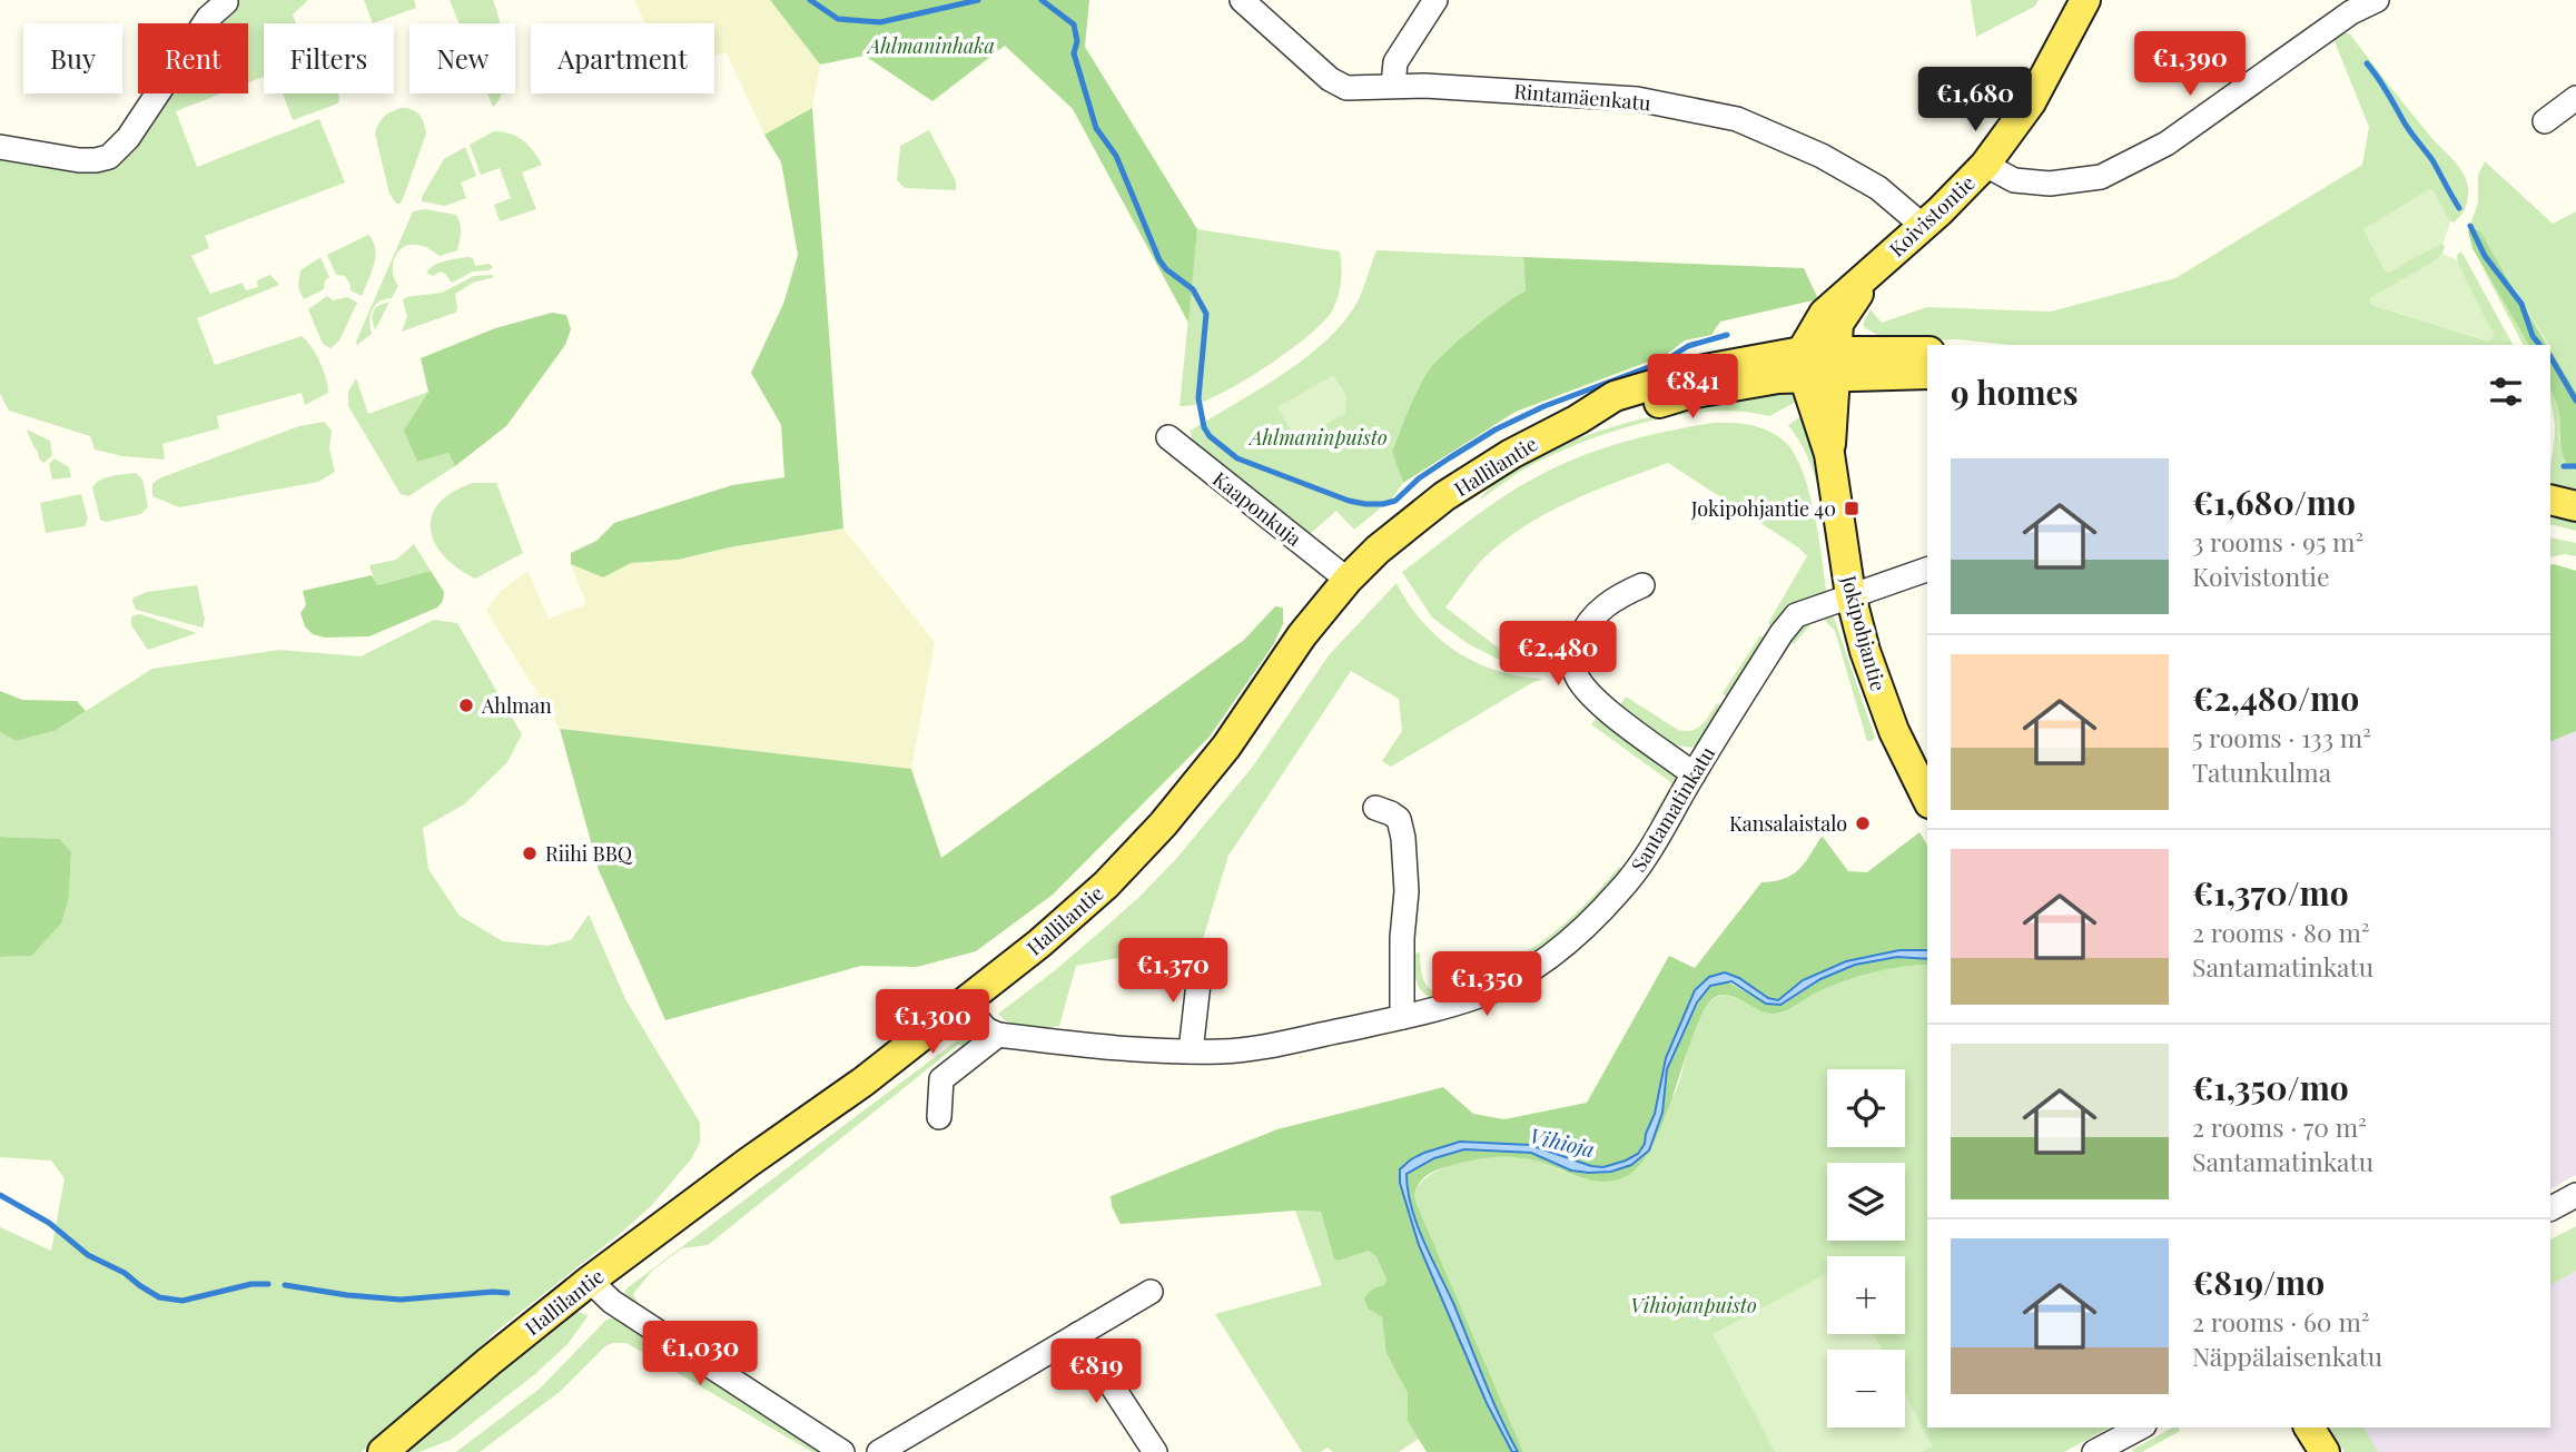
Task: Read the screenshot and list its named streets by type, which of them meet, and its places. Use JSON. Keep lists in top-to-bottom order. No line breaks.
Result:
{"streets":{"main road":["Koivistontie","Hallilantie","Jokipohjantie"],"street":["Rintamäenkatu","Kaaponkuja","Santamatinkatu"]},"crossings":[["Rintamäenkatu","Koivistontie"],["Koivistontie","Hallilantie"],["Koivistontie","Jokipohjantie"],["Hallilantie","Kaaponkuja"],["Hallilantie","Jokipohjantie"],["Jokipohjantie","Santamatinkatu"]],"water":["Vihioja"],"parks":["Ahlmaninhaka","Ahlmaninpuisto","Vihiojanpuisto"],"places":{"transit":["Jokipohjantie 40"],"other":["Ahlman","Kansalaistalo","Riihi BBQ"]},"page":{"chip":["Buy","Rent","Filters","New","Apartment"],"price":["€1,390","€1,680","€841","€2,480","€1,370","€1,350","€1,300","€1,030","€819"],"heading":"9 homes","list":[{"name":"€1,680/mo","note":"3 rooms · 95 m² · Koivistontie"},{"name":"€2,480/mo","note":"5 rooms · 133 m² · Tatunkulma"},{"name":"€1,370/mo","note":"2 rooms · 80 m² · Santamatinkatu"},{"name":"€1,350/mo","note":"2 rooms · 70 m² · Santamatinkatu"},{"name":"€819/mo","note":"2 rooms · 60 m² · Näppälaisenkatu"}],"map_buttons":["+","−"]}}
